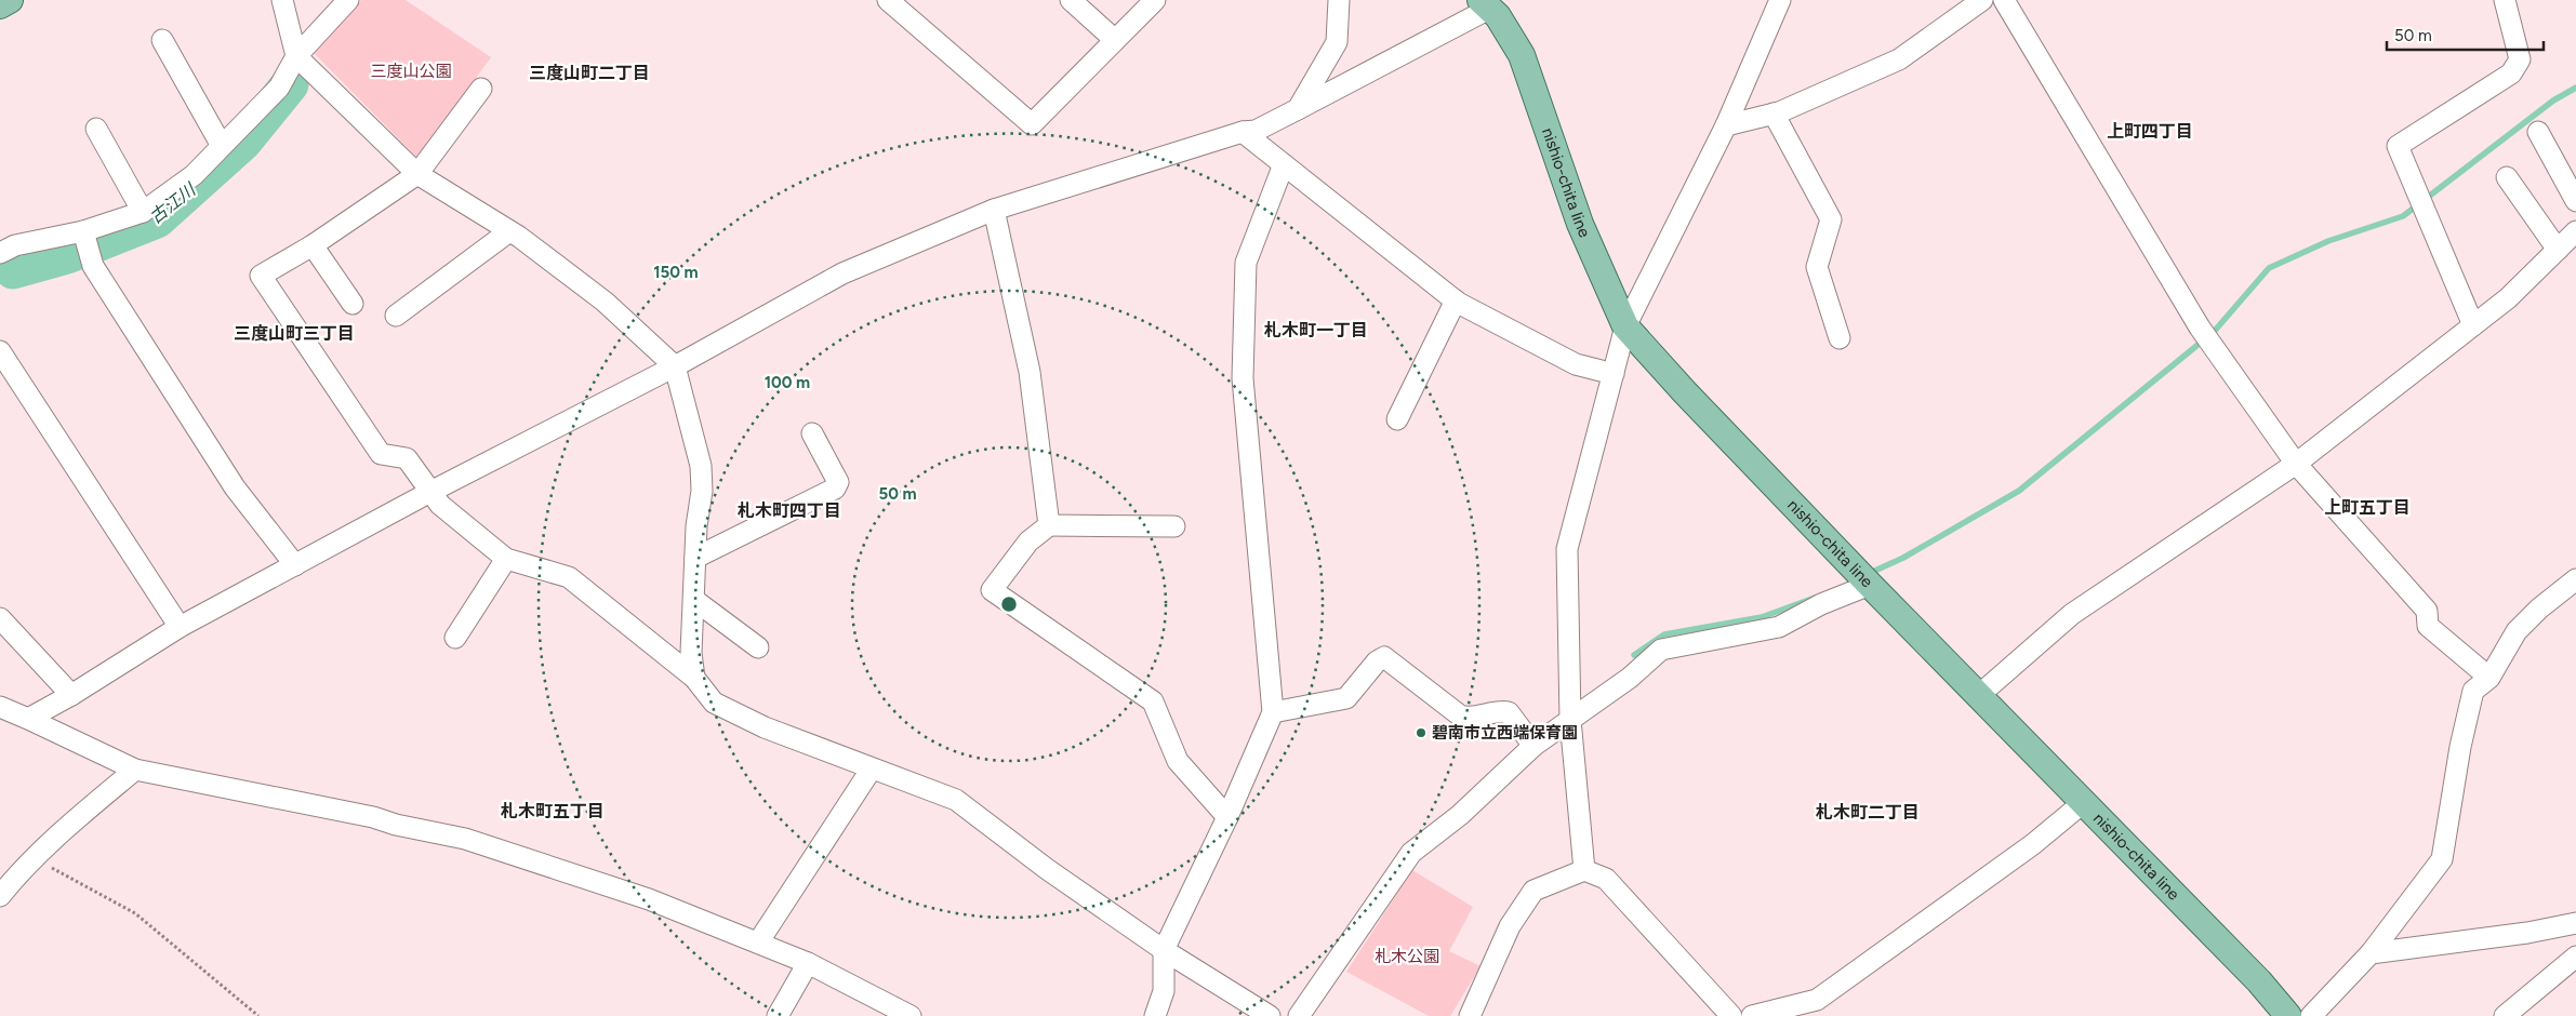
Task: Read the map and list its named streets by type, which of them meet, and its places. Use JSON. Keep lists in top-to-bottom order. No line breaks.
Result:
{"streets":{"main road":["nishio-chita line"]},"districts":["三度山町二丁目","上町四丁目","札木町一丁目","三度山町三丁目","上町五丁目","札木町四丁目","札木町五丁目","札木町二丁目"],"water":["古江川"],"parks":["三度山公園","札木公園"],"places":["碧南市立西端保育園"],"scale_bar":"50 m","rings":["150 m","100 m","50 m"]}
